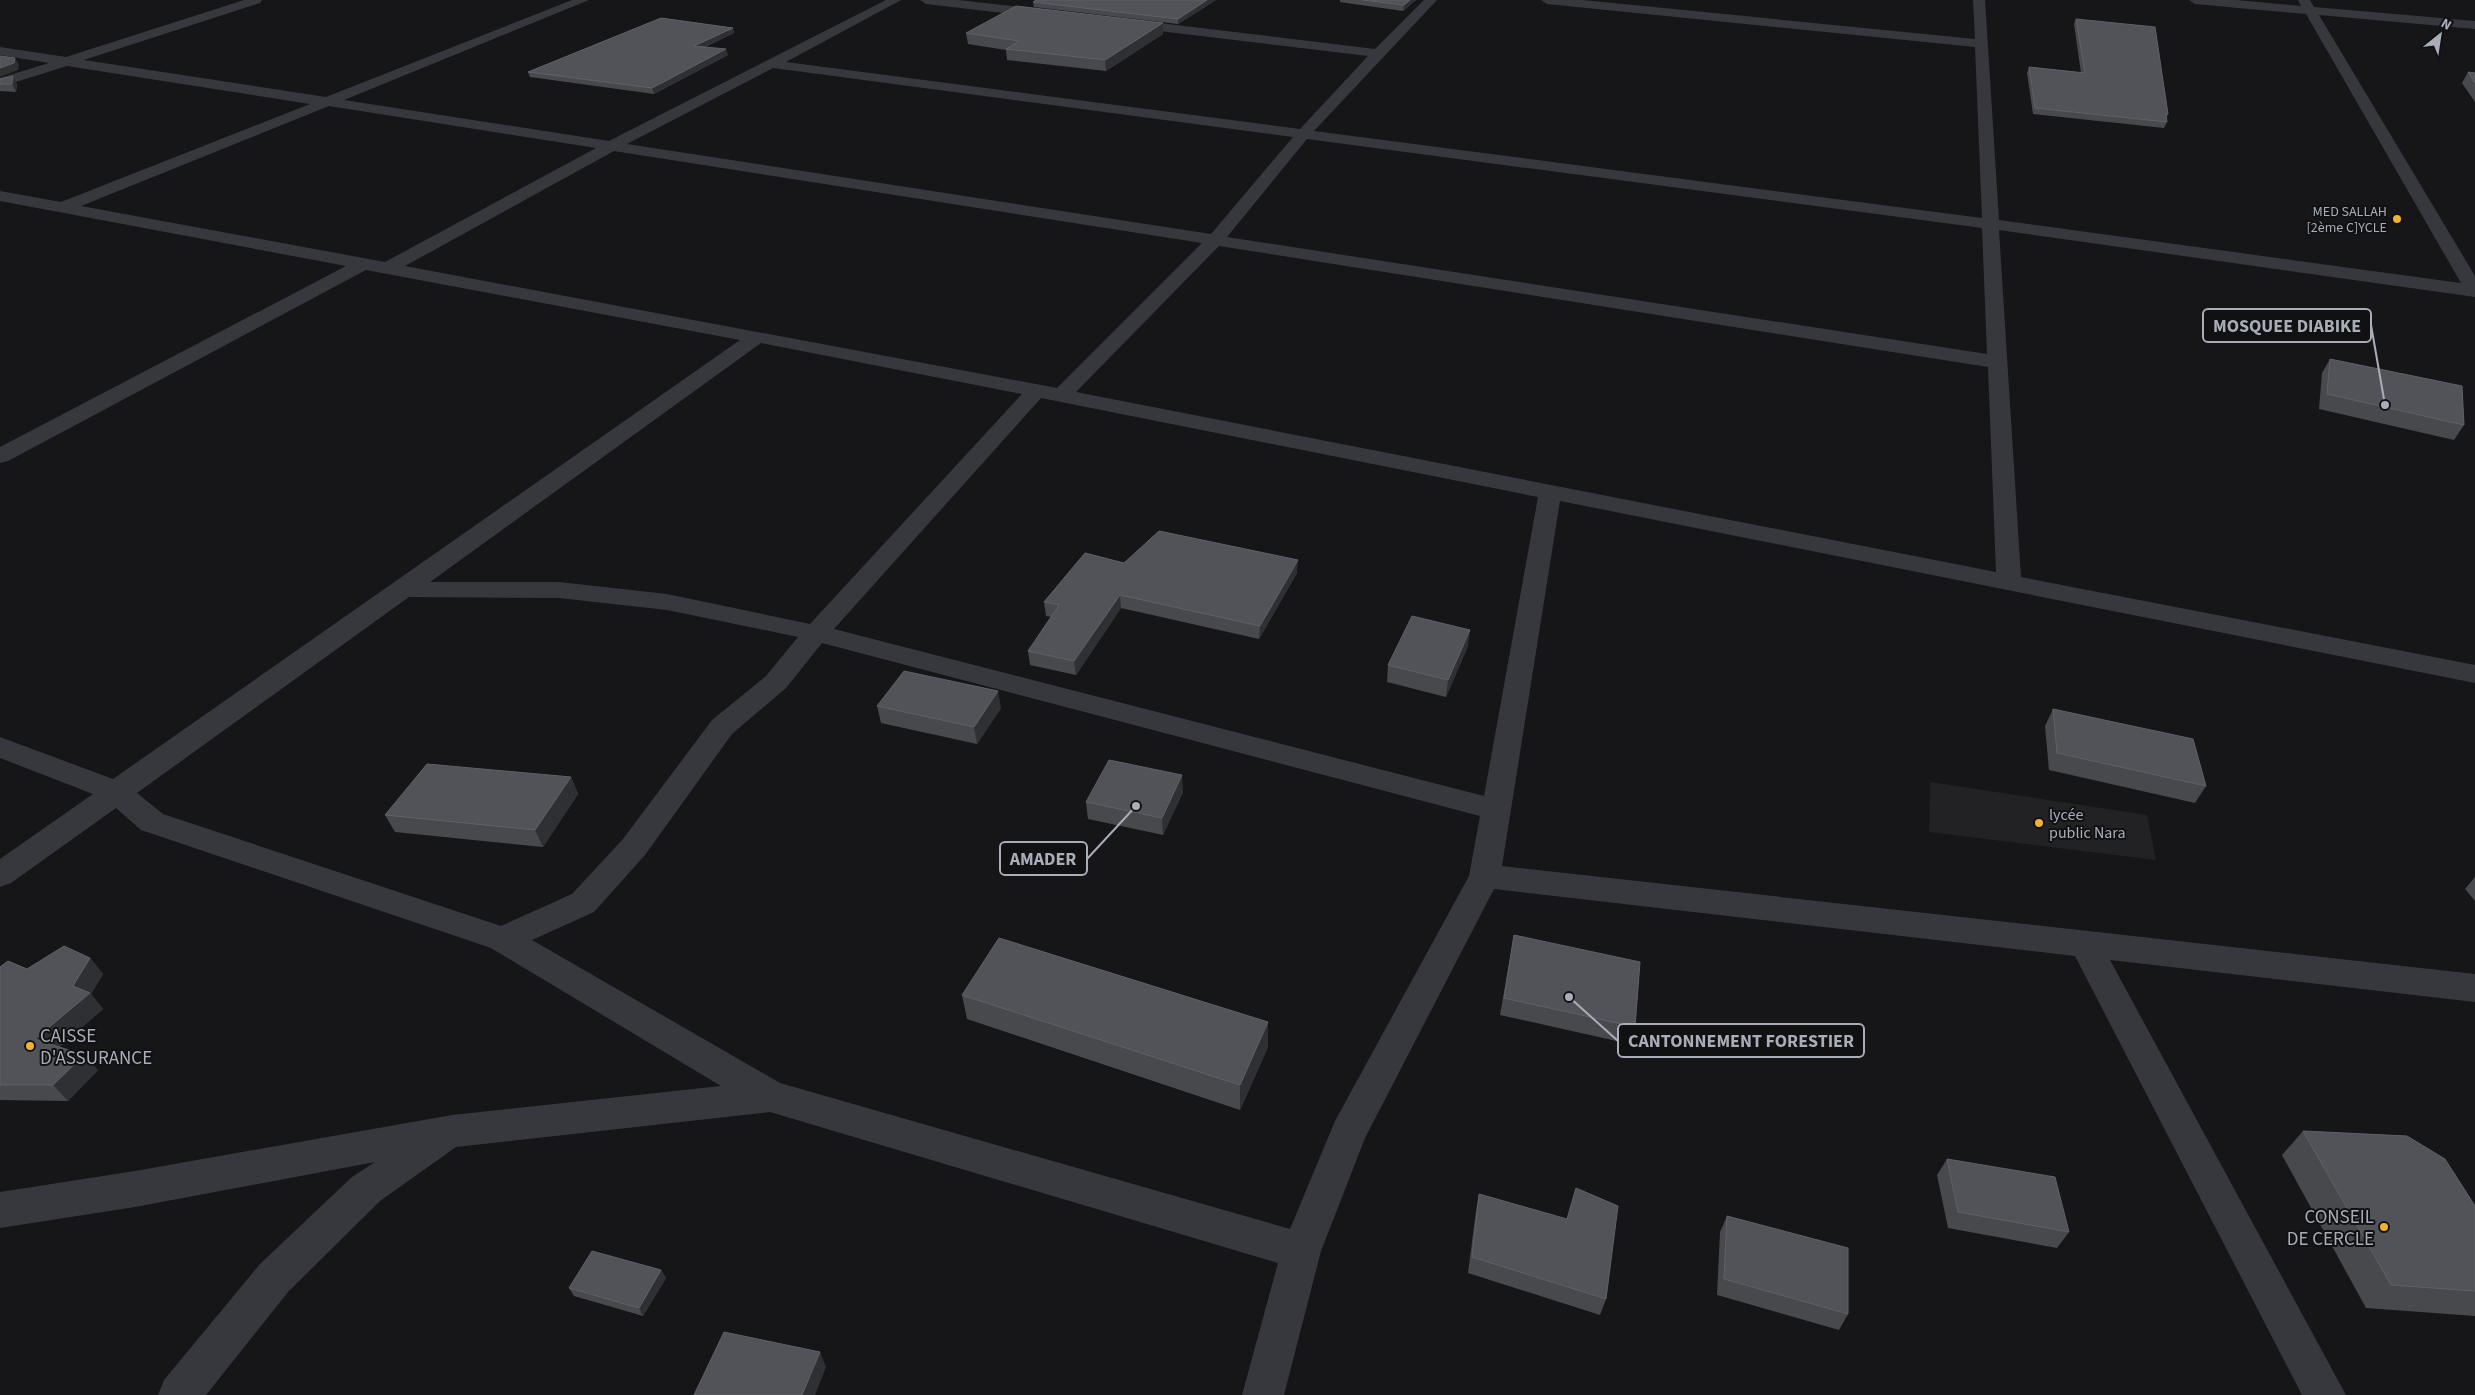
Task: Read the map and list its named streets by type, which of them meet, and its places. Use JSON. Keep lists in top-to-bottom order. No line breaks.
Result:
{"places":["MED SALLAH [2ème C]YCLE","MOSQUEE DIABIKE","AMADER","lycée public Nara","CANTONNEMENT FORESTIER","CAISSE D'ASSURANCE","CONSEIL DE CERCLE"],"north":"top right"}
